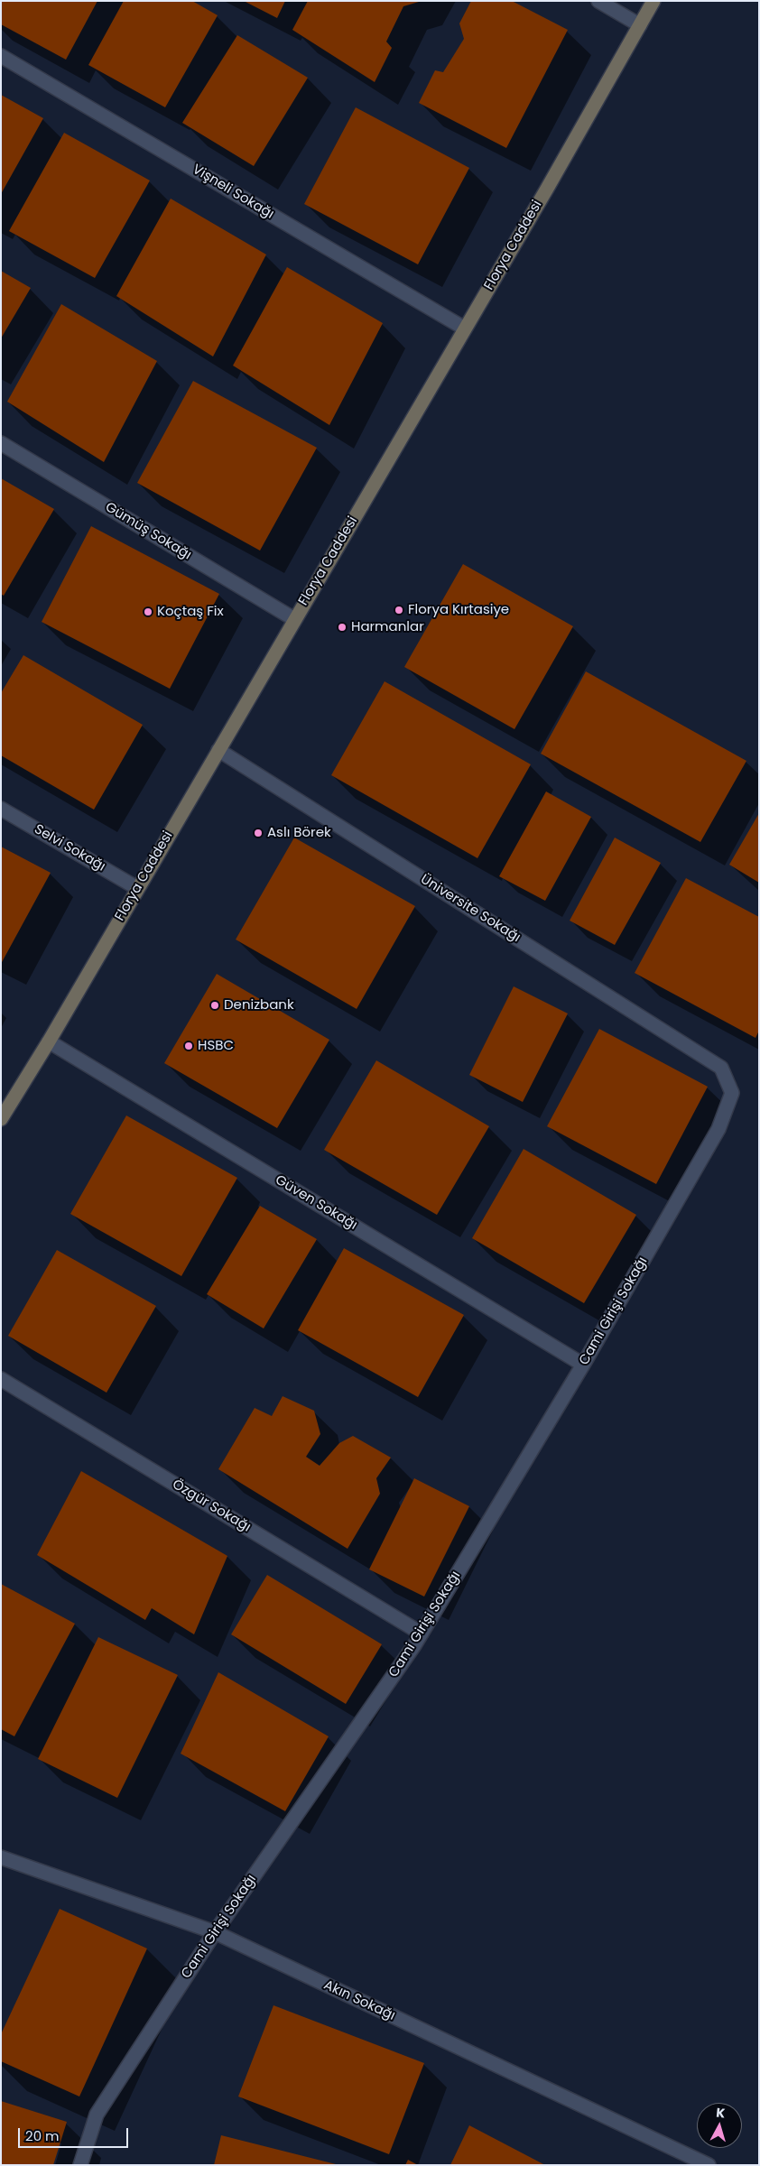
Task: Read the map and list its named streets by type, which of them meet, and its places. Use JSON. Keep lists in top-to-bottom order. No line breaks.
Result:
{"streets":{"main road":["Florya Caddesi"],"street":["Vişneli Sokağı","Gümüş Sokağı","Selvi Sokağı","Üniversite Sokağı","Güven Sokağı","Cami Girişi Sokağı","Özgür Sokağı","Akın Sokağı"]},"crossings":[["Vişneli Sokağı","Florya Caddesi"],["Florya Caddesi","Gümüş Sokağı"],["Florya Caddesi","Selvi Sokağı"],["Florya Caddesi","Üniversite Sokağı"],["Florya Caddesi","Güven Sokağı"],["Üniversite Sokağı","Cami Girişi Sokağı"],["Güven Sokağı","Cami Girişi Sokağı"],["Cami Girişi Sokağı","Özgür Sokağı"],["Cami Girişi Sokağı","Akın Sokağı"]],"places":["Florya Kırtasiye","Koçtaş Fix","Harmanlar","Aslı Börek","Denizbank","HSBC"],"scale_bar":"20 m","north":"top"}
